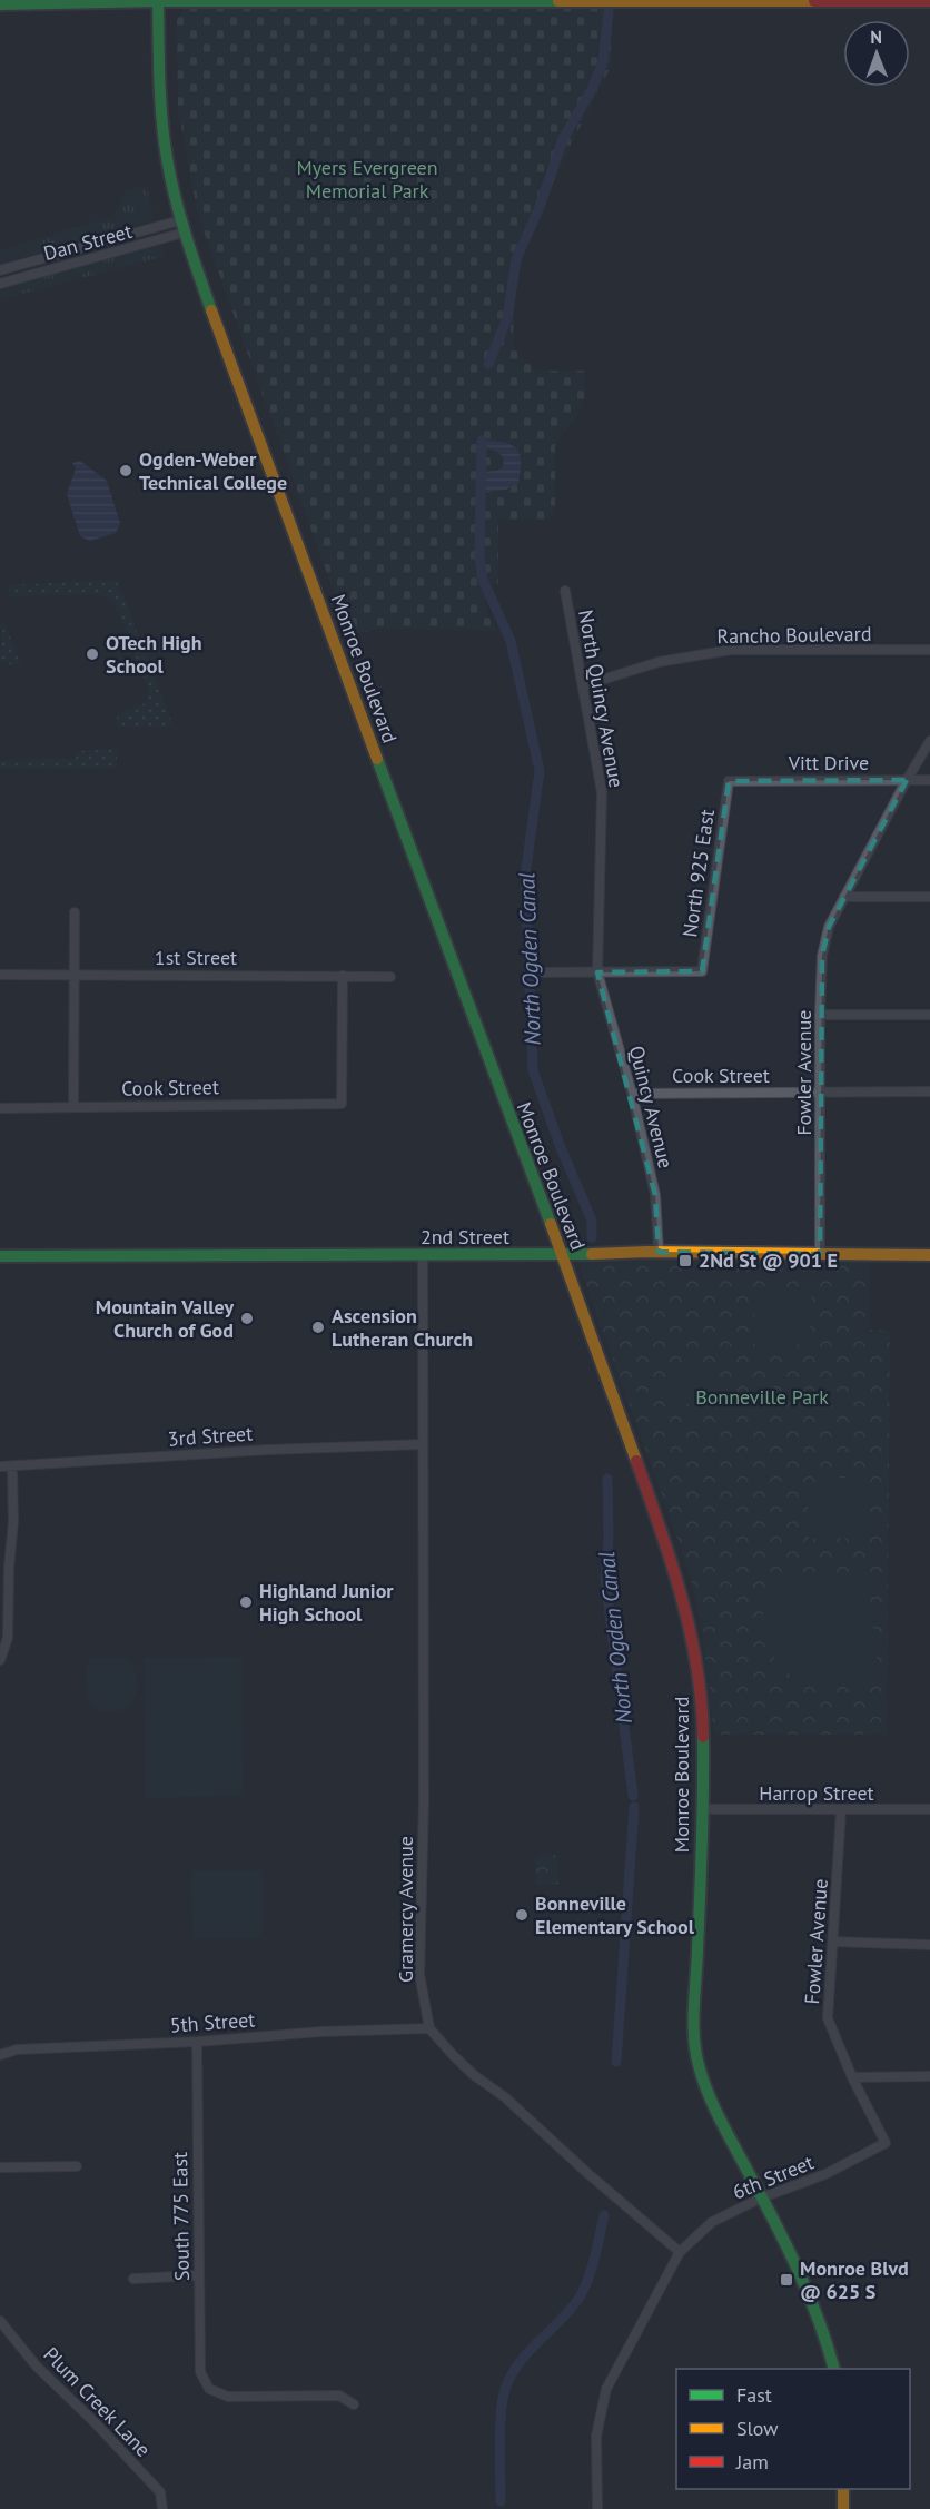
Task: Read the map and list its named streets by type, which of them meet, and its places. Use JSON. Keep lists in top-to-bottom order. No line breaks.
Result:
{"streets":{"main road":["Monroe Boulevard","2nd Street"],"street":["Dan Street","Rancho Boulevard","North Quincy Avenue","Vitt Drive","North 925 East","1st Street","Fowler Avenue","Cook Street","Quincy Avenue","3rd Street","Harrop Street","Gramercy Avenue","5th Street","6th Street","South 775 East","Plum Creek Lane"]},"crossings":[["Dan Street","Monroe Boulevard"],["Rancho Boulevard","North Quincy Avenue"],["Monroe Boulevard","2nd Street"],["Monroe Boulevard","Harrop Street"],["Monroe Boulevard","6th Street"],["North Quincy Avenue","North 925 East"],["North Quincy Avenue","Quincy Avenue"],["Vitt Drive","North 925 East"],["Vitt Drive","Fowler Avenue"],["North 925 East","Quincy Avenue"],["1st Street","Cook Street"],["Fowler Avenue","Cook Street"],["Fowler Avenue","2nd Street"],["Fowler Avenue","Harrop Street"],["Fowler Avenue","6th Street"],["Cook Street","Quincy Avenue"],["Quincy Avenue","2nd Street"],["2nd Street","Gramercy Avenue"],["3rd Street","Gramercy Avenue"],["Gramercy Avenue","5th Street"],["5th Street","South 775 East"]],"water":["North Ogden Canal"],"parks":["Myers Evergreen Memorial Park","Bonneville Park"],"places":{"other":["Ogden-Weber Technical College","OTech High School","Mountain Valley Church of God","Ascension Lutheran Church","Highland Junior High School","Bonneville Elementary School"],"transit":["2Nd St @ 901 E","Monroe Blvd @ 625 S"]},"legend":["Fast","Slow","Jam"],"north":"top"}
